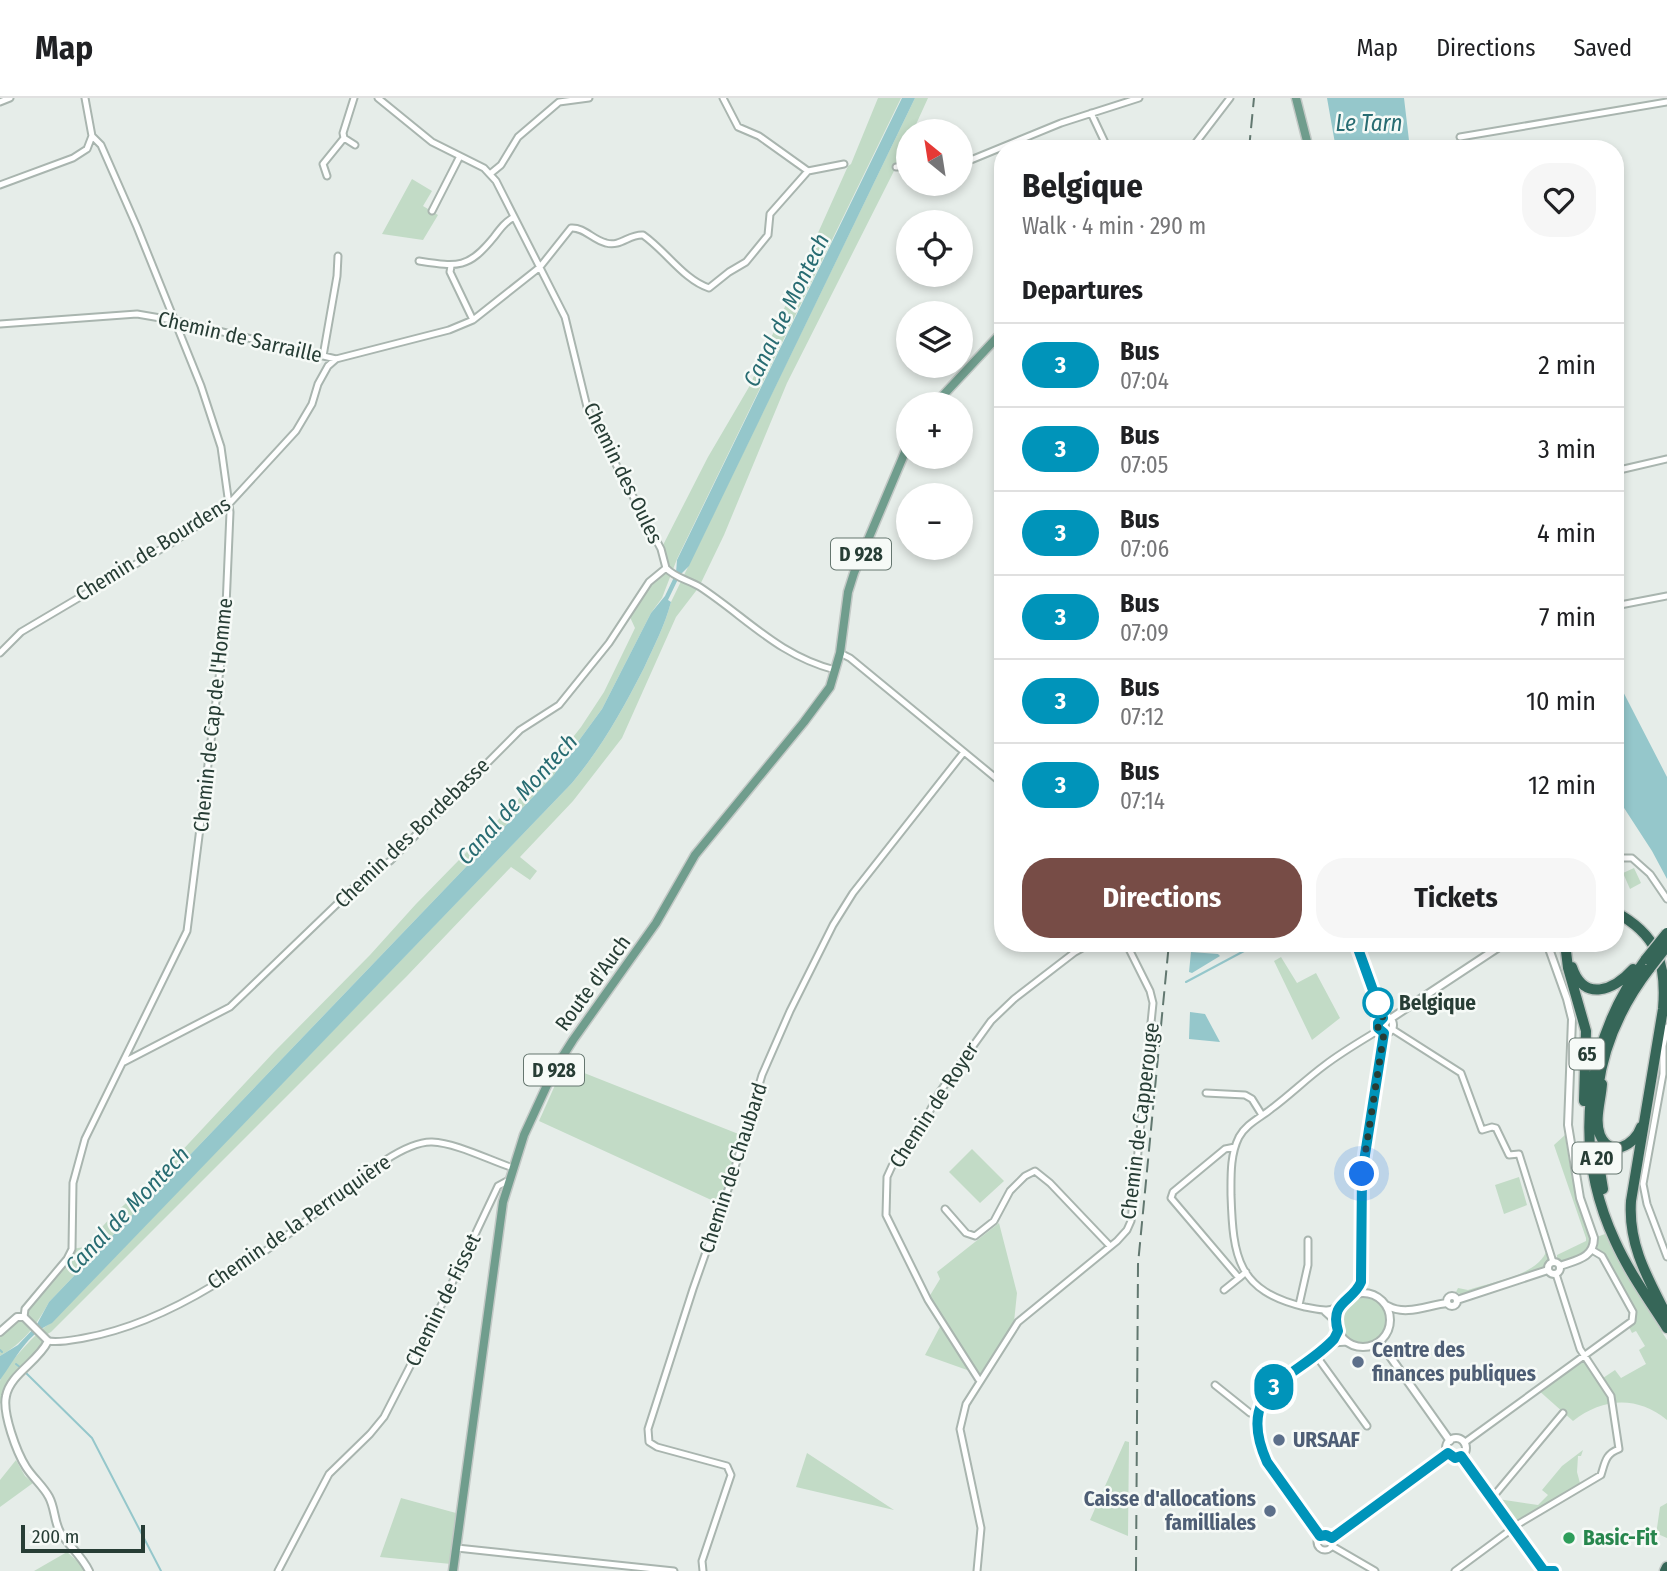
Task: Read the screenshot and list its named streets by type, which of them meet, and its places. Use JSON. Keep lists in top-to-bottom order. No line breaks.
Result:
{"streets":{"highway":["65","A 20"],"main road":["D 928","Route d'Auch"],"street":["Chemin de Sarraille","Chemin des Oules","Chemin de Bourdens","Chemin de Cap de l'Homme","Chemin des Bordebasse","Chemin de Royer","Chemin de Capperouge","Chemin de Chaubard","Chemin de la Perruquière","Chemin de Fisset"]},"crossings":[["Chemin de Sarraille","Chemin des Oules"],["Chemin de Sarraille","Chemin de Bourdens"],["Chemin de Sarraille","Chemin de Cap de l'Homme"],["Chemin des Oules","Chemin des Bordebasse"],["Chemin de Bourdens","Chemin de Cap de l'Homme"],["D 928","Route d'Auch"],["Chemin de Cap de l'Homme","Chemin des Bordebasse"],["Route d'Auch","Chemin de la Perruquière"],["Route d'Auch","Chemin de Fisset"],["65","A 20"],["Chemin de Royer","Chemin de Capperouge"]],"water":["Le Tarn","Canal de Montech"],"places":["Belgique","Centre des finances publiques","URSAAF","Caisse d'allocations familliales","Basic-Fit"],"lines":["bus line 3"],"scale_bar":"200 m","north":"top left","page":{"header":"Map","nav":["Map","Directions","Saved"],"on_map":"3","map_buttons":["+","−"],"heading":[["Belgique","Walk · 4 min · 290 m"],"Departures"],"list":[{"mark":"3","name":"Bus","note":"07:04","value":"2 min"},{"mark":"3","name":"Bus","note":"07:05","value":"3 min"},{"mark":"3","name":"Bus","note":"07:06","value":"4 min"},{"mark":"3","name":"Bus","note":"07:09","value":"7 min"},{"mark":"3","name":"Bus","note":"07:12","value":"10 min"},{"mark":"3","name":"Bus","note":"07:14","value":"12 min"}],"buttons":["Directions","Tickets"],"scale":"200 m"}}
